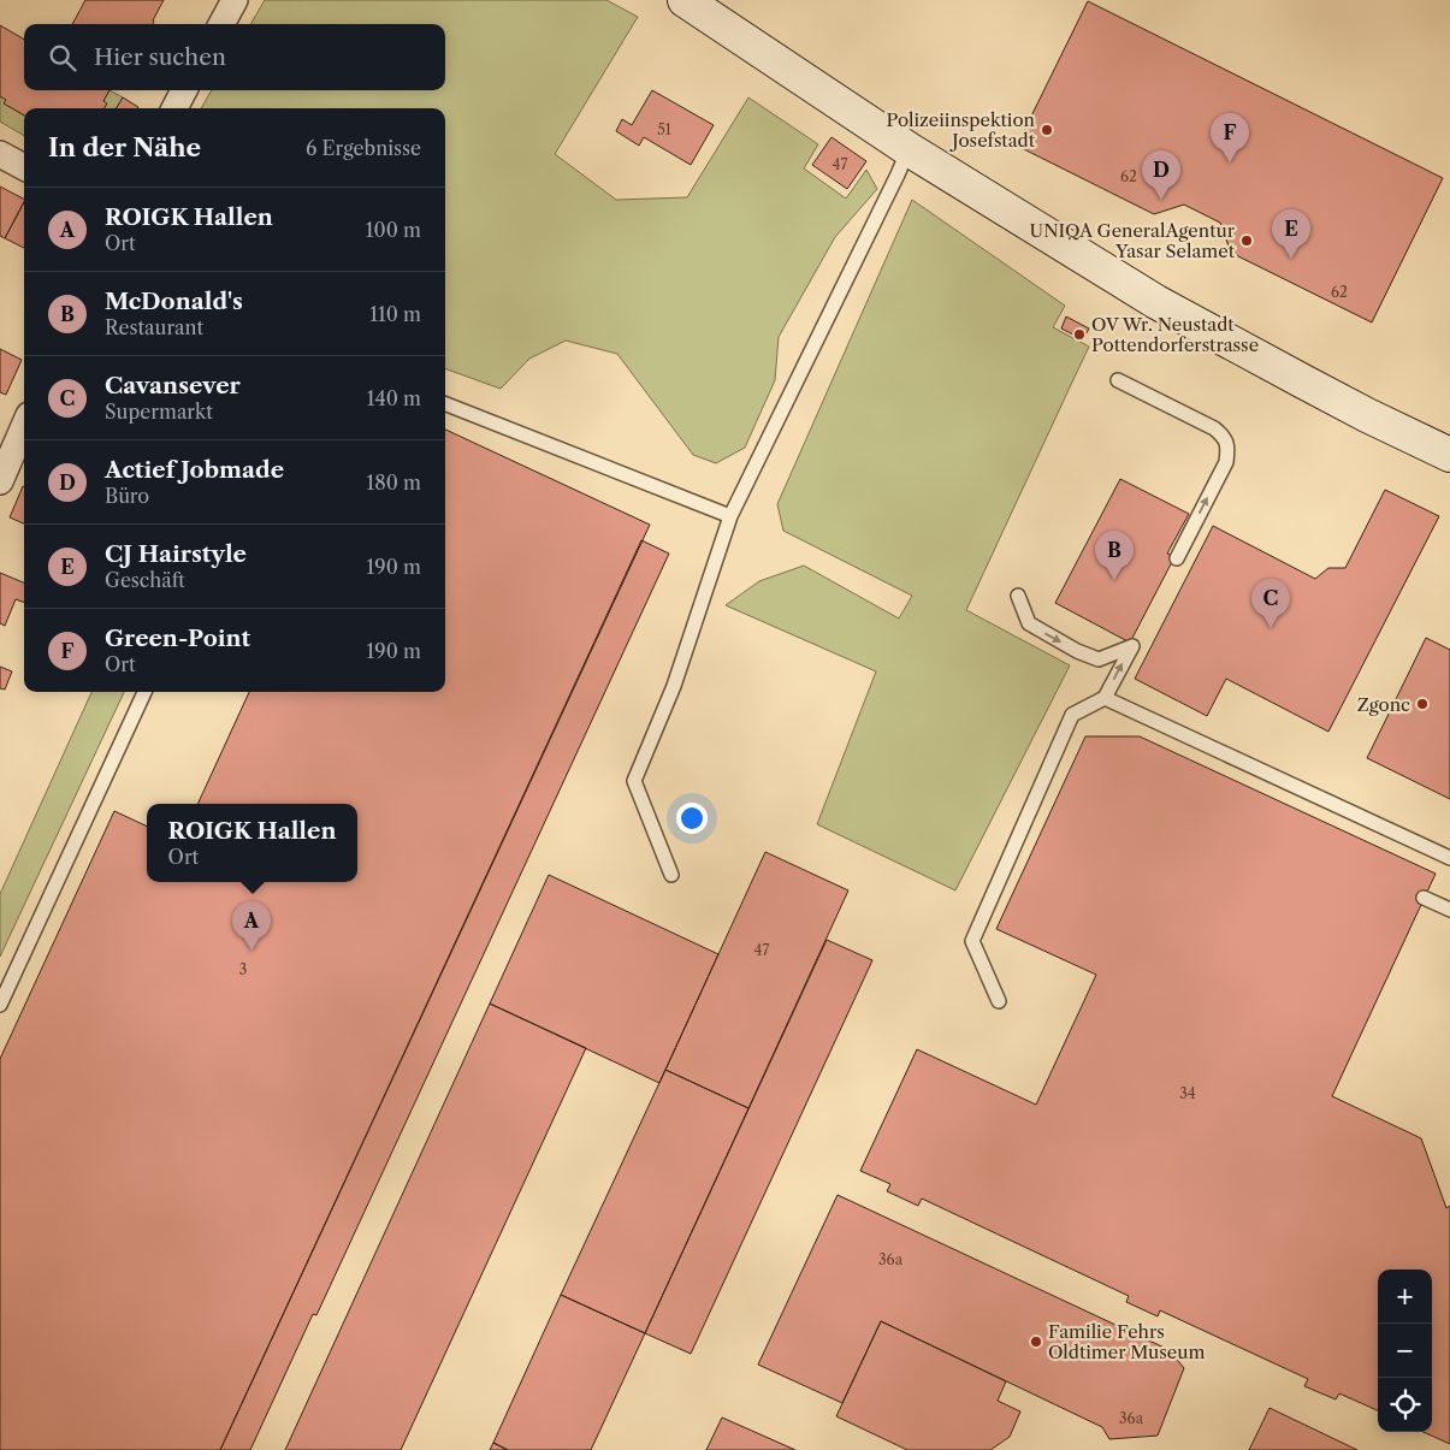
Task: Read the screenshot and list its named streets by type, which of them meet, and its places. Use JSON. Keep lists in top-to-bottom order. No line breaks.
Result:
{"places":["Polizeiinspektion Josefstadt","UNIQA GeneralAgentur Yasar Selamet","OV Wr. Neustadt Pottendorferstrasse","Zgonc","Familie Fehrs Oldtimer Museum"],"house_numbers":["51","47","62","62","47","3","34","36a","36a"],"page":{"search":"Hier suchen","heading":["In der Nähe","6 Ergebnisse"],"pins":["F","D","E","B","C","A"],"list":[{"mark":"A","name":"ROIGK Hallen","note":"Ort","value":"100 m"},{"mark":"B","name":"McDonald's","note":"Restaurant","value":"110 m"},{"mark":"C","name":"Cavansever","note":"Supermarkt","value":"140 m"},{"mark":"D","name":"Actief Jobmade","note":"Büro","value":"180 m"},{"mark":"E","name":"CJ Hairstyle","note":"Geschäft","value":"190 m"},{"mark":"F","name":"Green-Point","note":"Ort","value":"190 m"}],"popup":["ROIGK Hallen","Ort"],"map_buttons":["+","−"]}}
